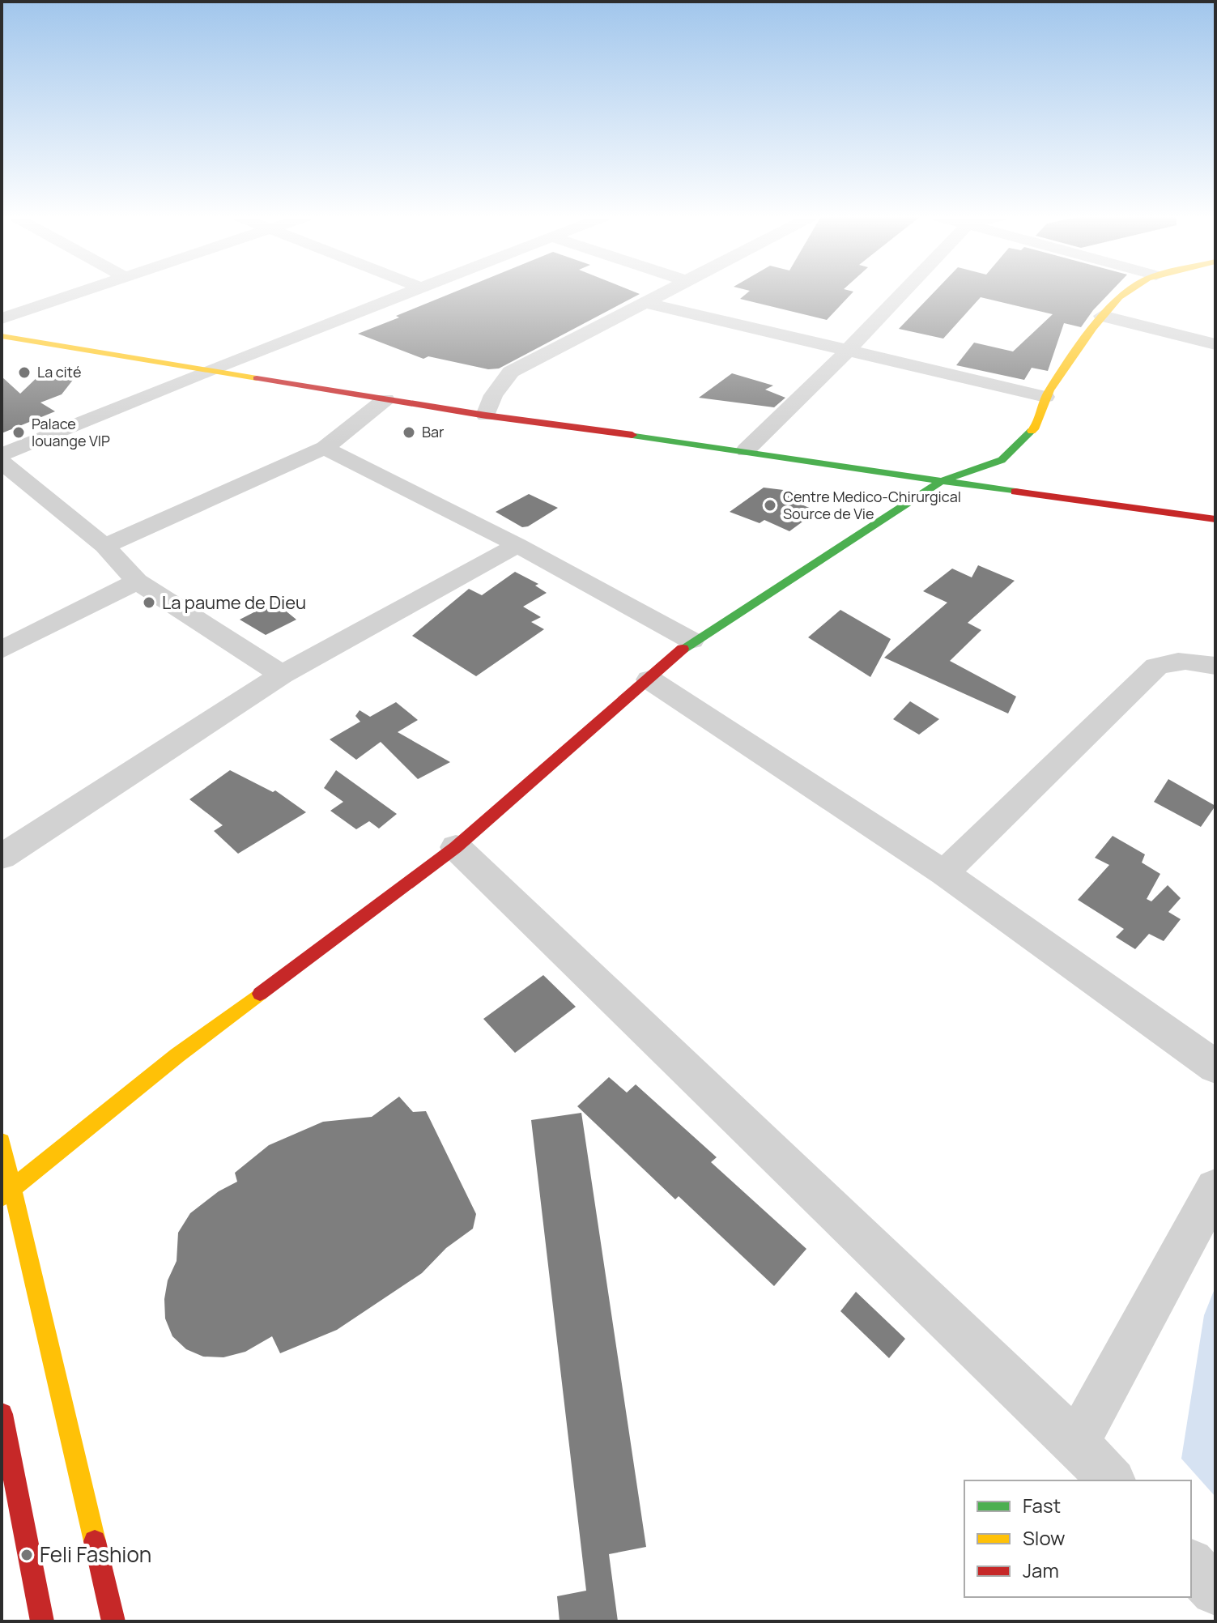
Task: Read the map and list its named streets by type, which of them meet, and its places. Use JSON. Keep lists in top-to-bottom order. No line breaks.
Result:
{"places":["La cité","Palace louange VIP","Bar","Centre Medico-Chirurgical Source de Vie","La paume de Dieu","Feli Fashion"],"legend":["Fast","Slow","Jam"]}
